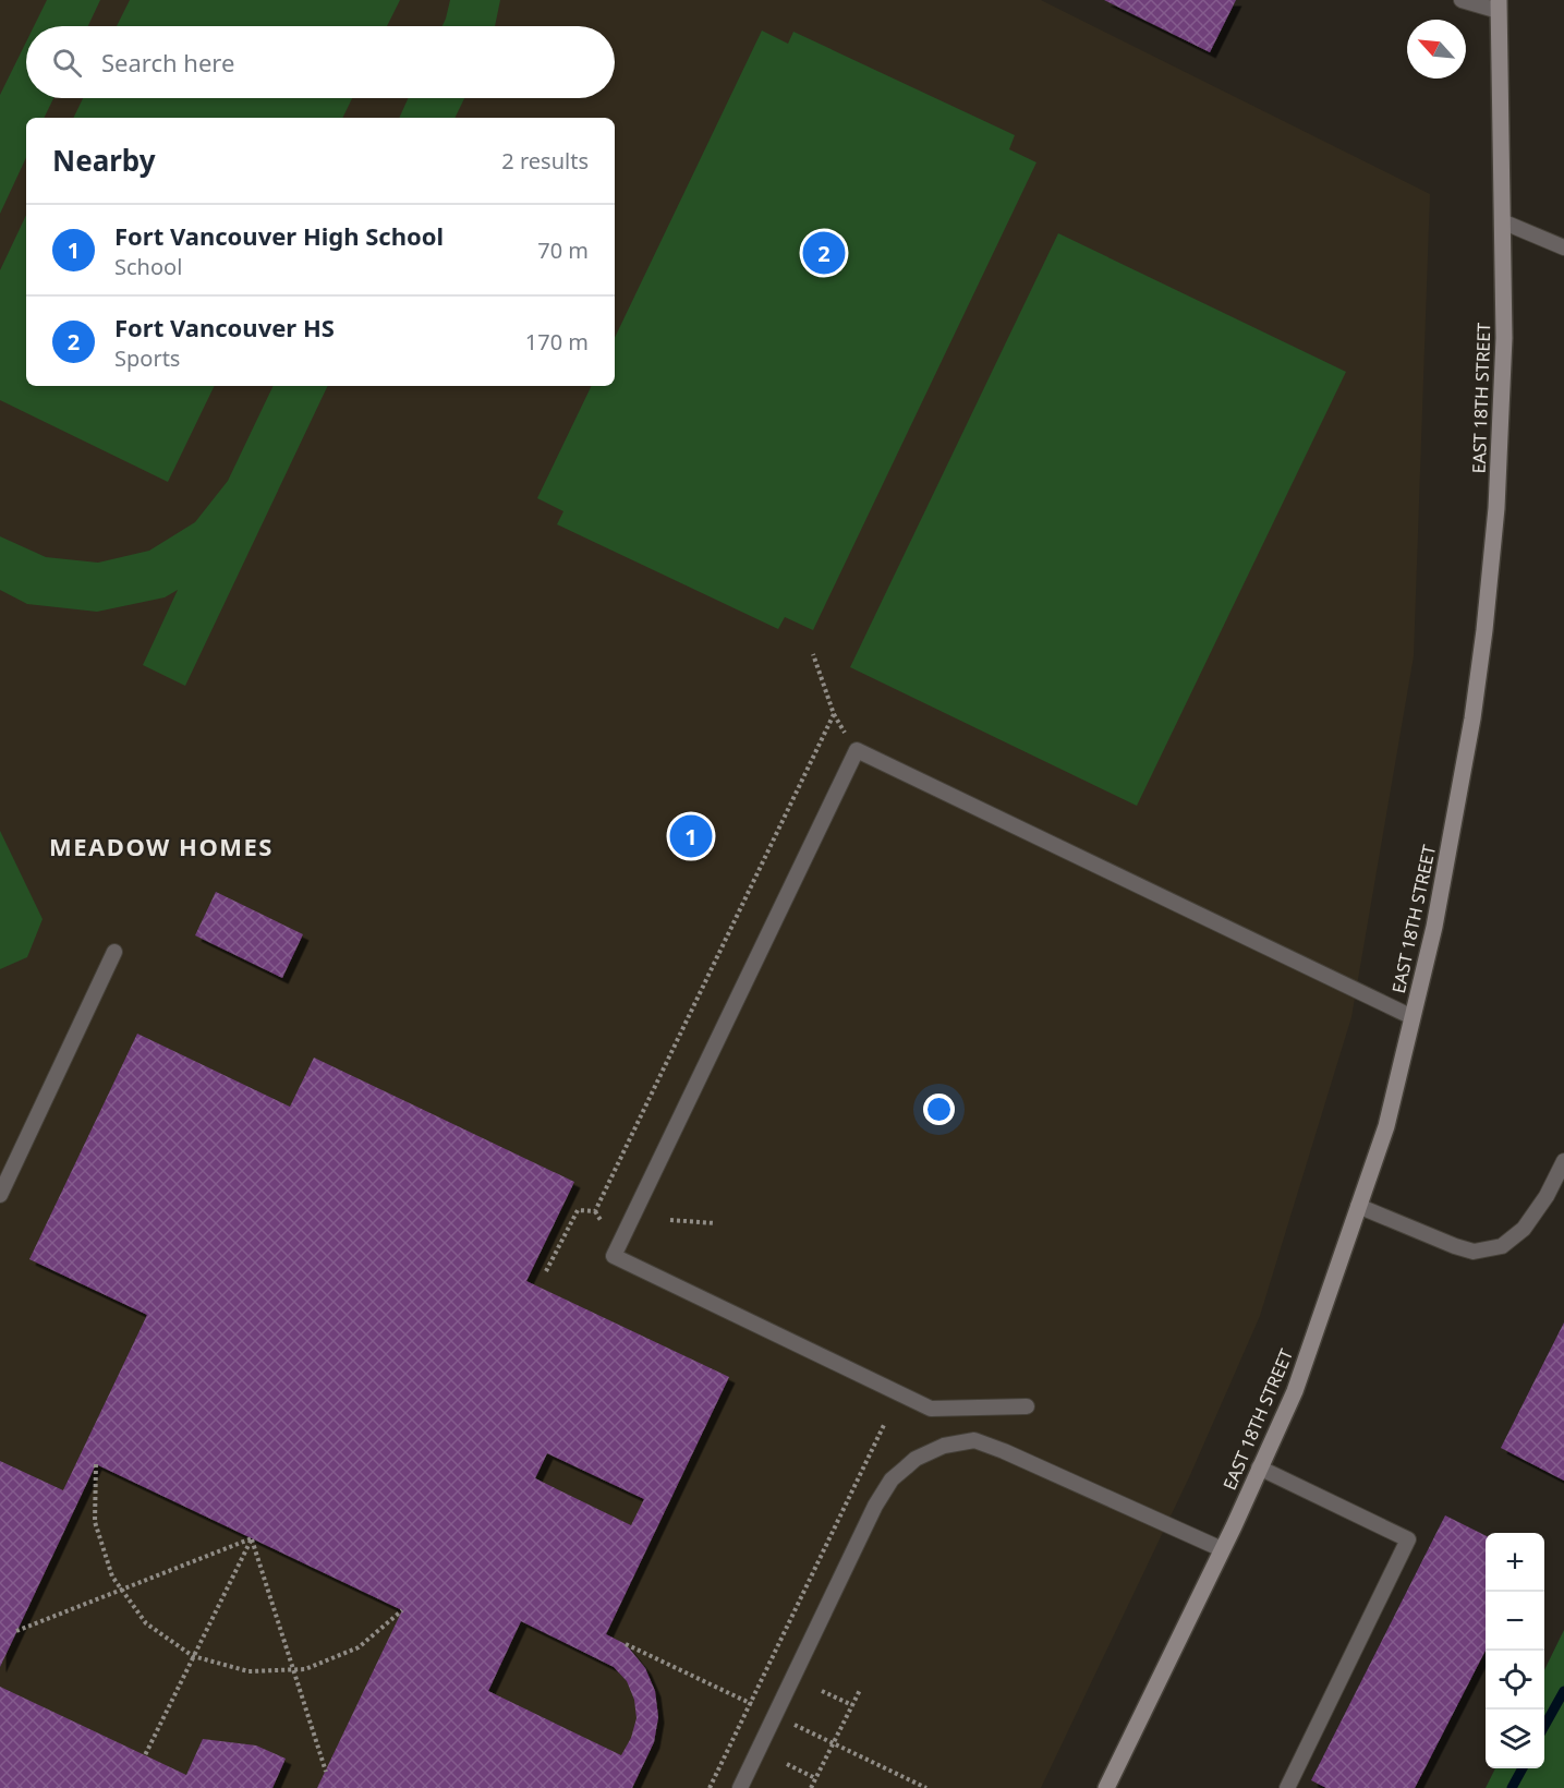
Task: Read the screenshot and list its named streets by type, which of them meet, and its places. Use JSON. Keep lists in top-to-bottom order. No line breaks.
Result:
{"streets":{"street":["EAST 18TH STREET"]},"districts":["MEADOW HOMES"],"north":"top left","page":{"search":"Search here","heading":["Nearby","2 results"],"list":[{"mark":"1","name":"Fort Vancouver High School","note":"School","value":"70 m"},{"mark":"2","name":"Fort Vancouver HS","note":"Sports","value":"170 m"}],"pins":["2","1"],"map_buttons":["+","−"]}}
